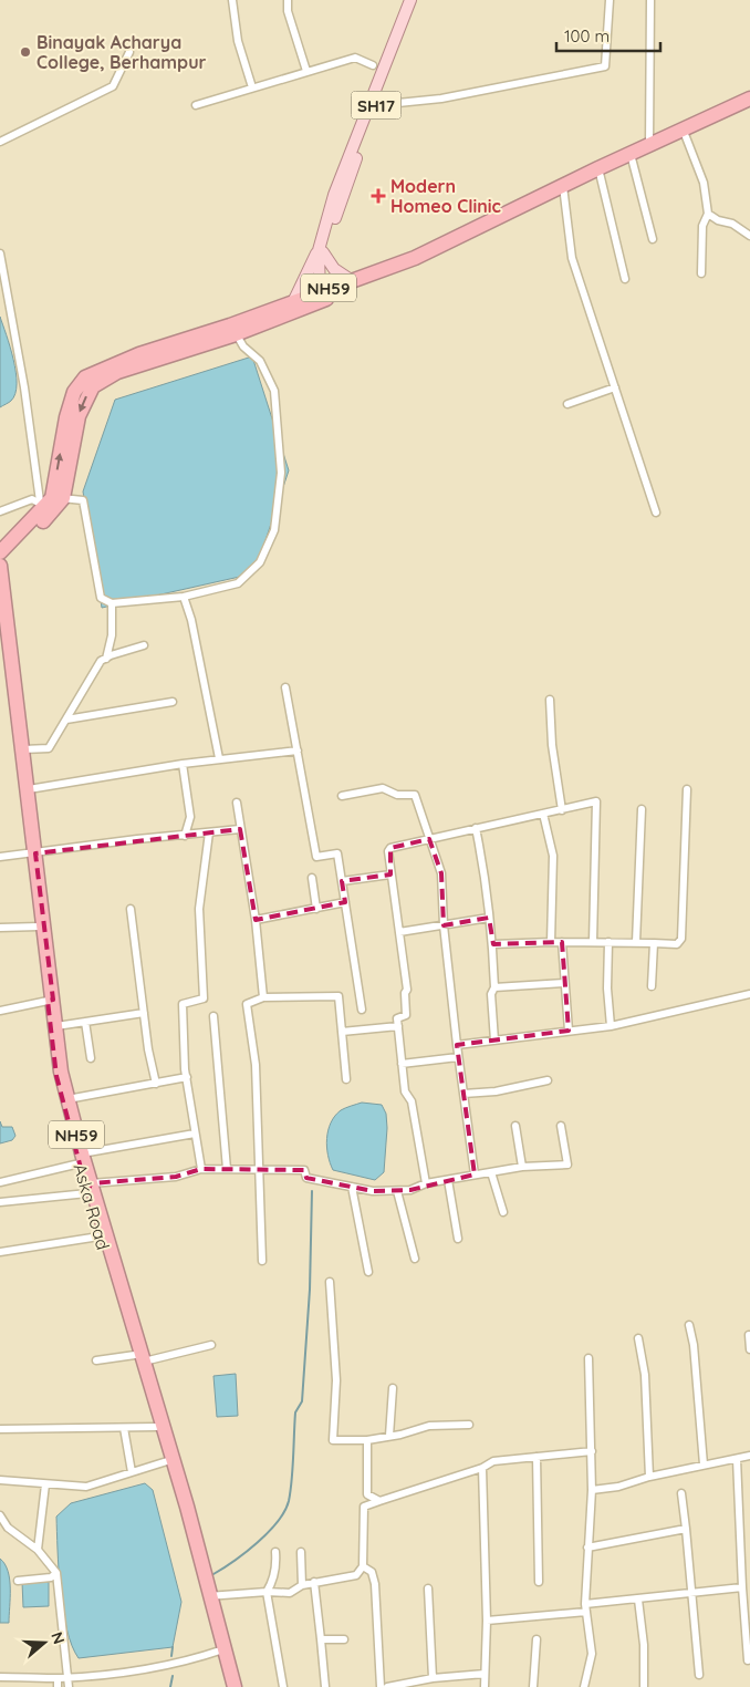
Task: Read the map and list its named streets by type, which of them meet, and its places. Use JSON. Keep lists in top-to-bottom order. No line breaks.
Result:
{"streets":{"highway":["NH59","Aska Road"],"main road":["SH17"]},"crossings":[["NH59","Aska Road"]],"places":{"other":["Binayak Acharya College, Berhampur"],"health":["Modern Homeo Clinic"]},"scale_bar":"100 m","north":"right"}
